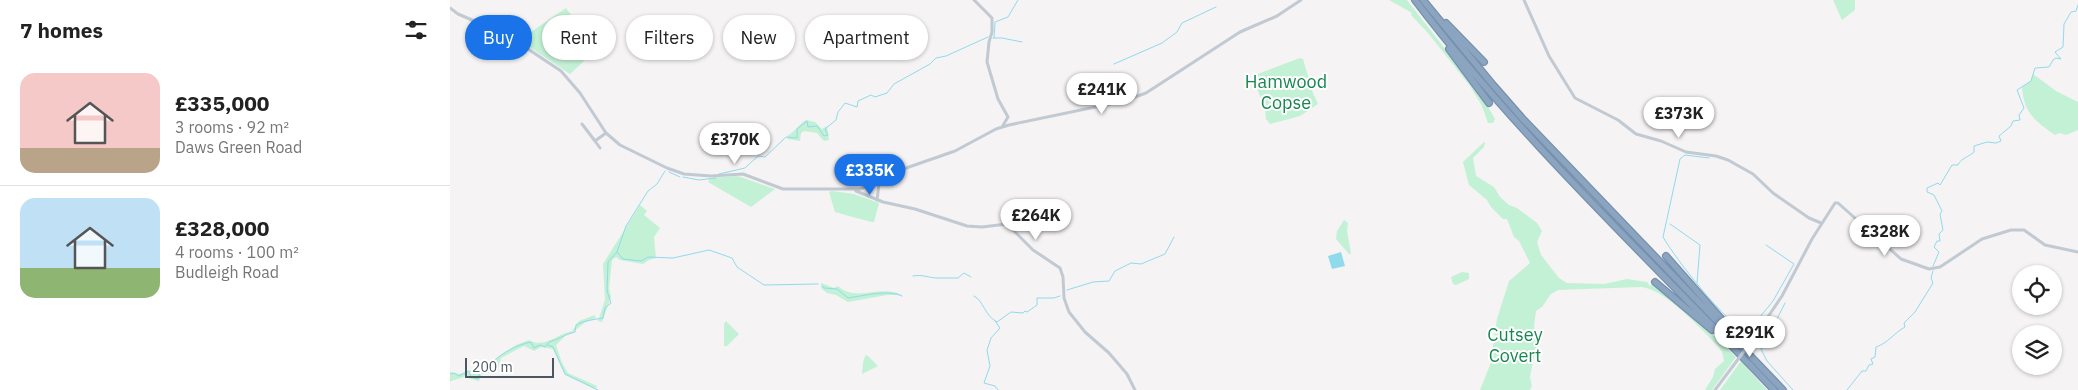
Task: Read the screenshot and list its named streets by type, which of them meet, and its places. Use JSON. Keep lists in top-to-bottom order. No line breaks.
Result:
{"parks":["Hamwood Copse","Cutsey Covert"],"scale_bar":"200 m","page":{"heading":"7 homes","chip":["Buy","Rent","Filters","New","Apartment"],"list":[{"name":"£335,000","note":"3 rooms · 92 m² · Daws Green Road"},{"name":"£328,000","note":"4 rooms · 100 m² · Budleigh Road"}],"price":["£241K","£373K","£370K","£335K","£264K","£328K","£291K"],"scale":"200 m"}}
